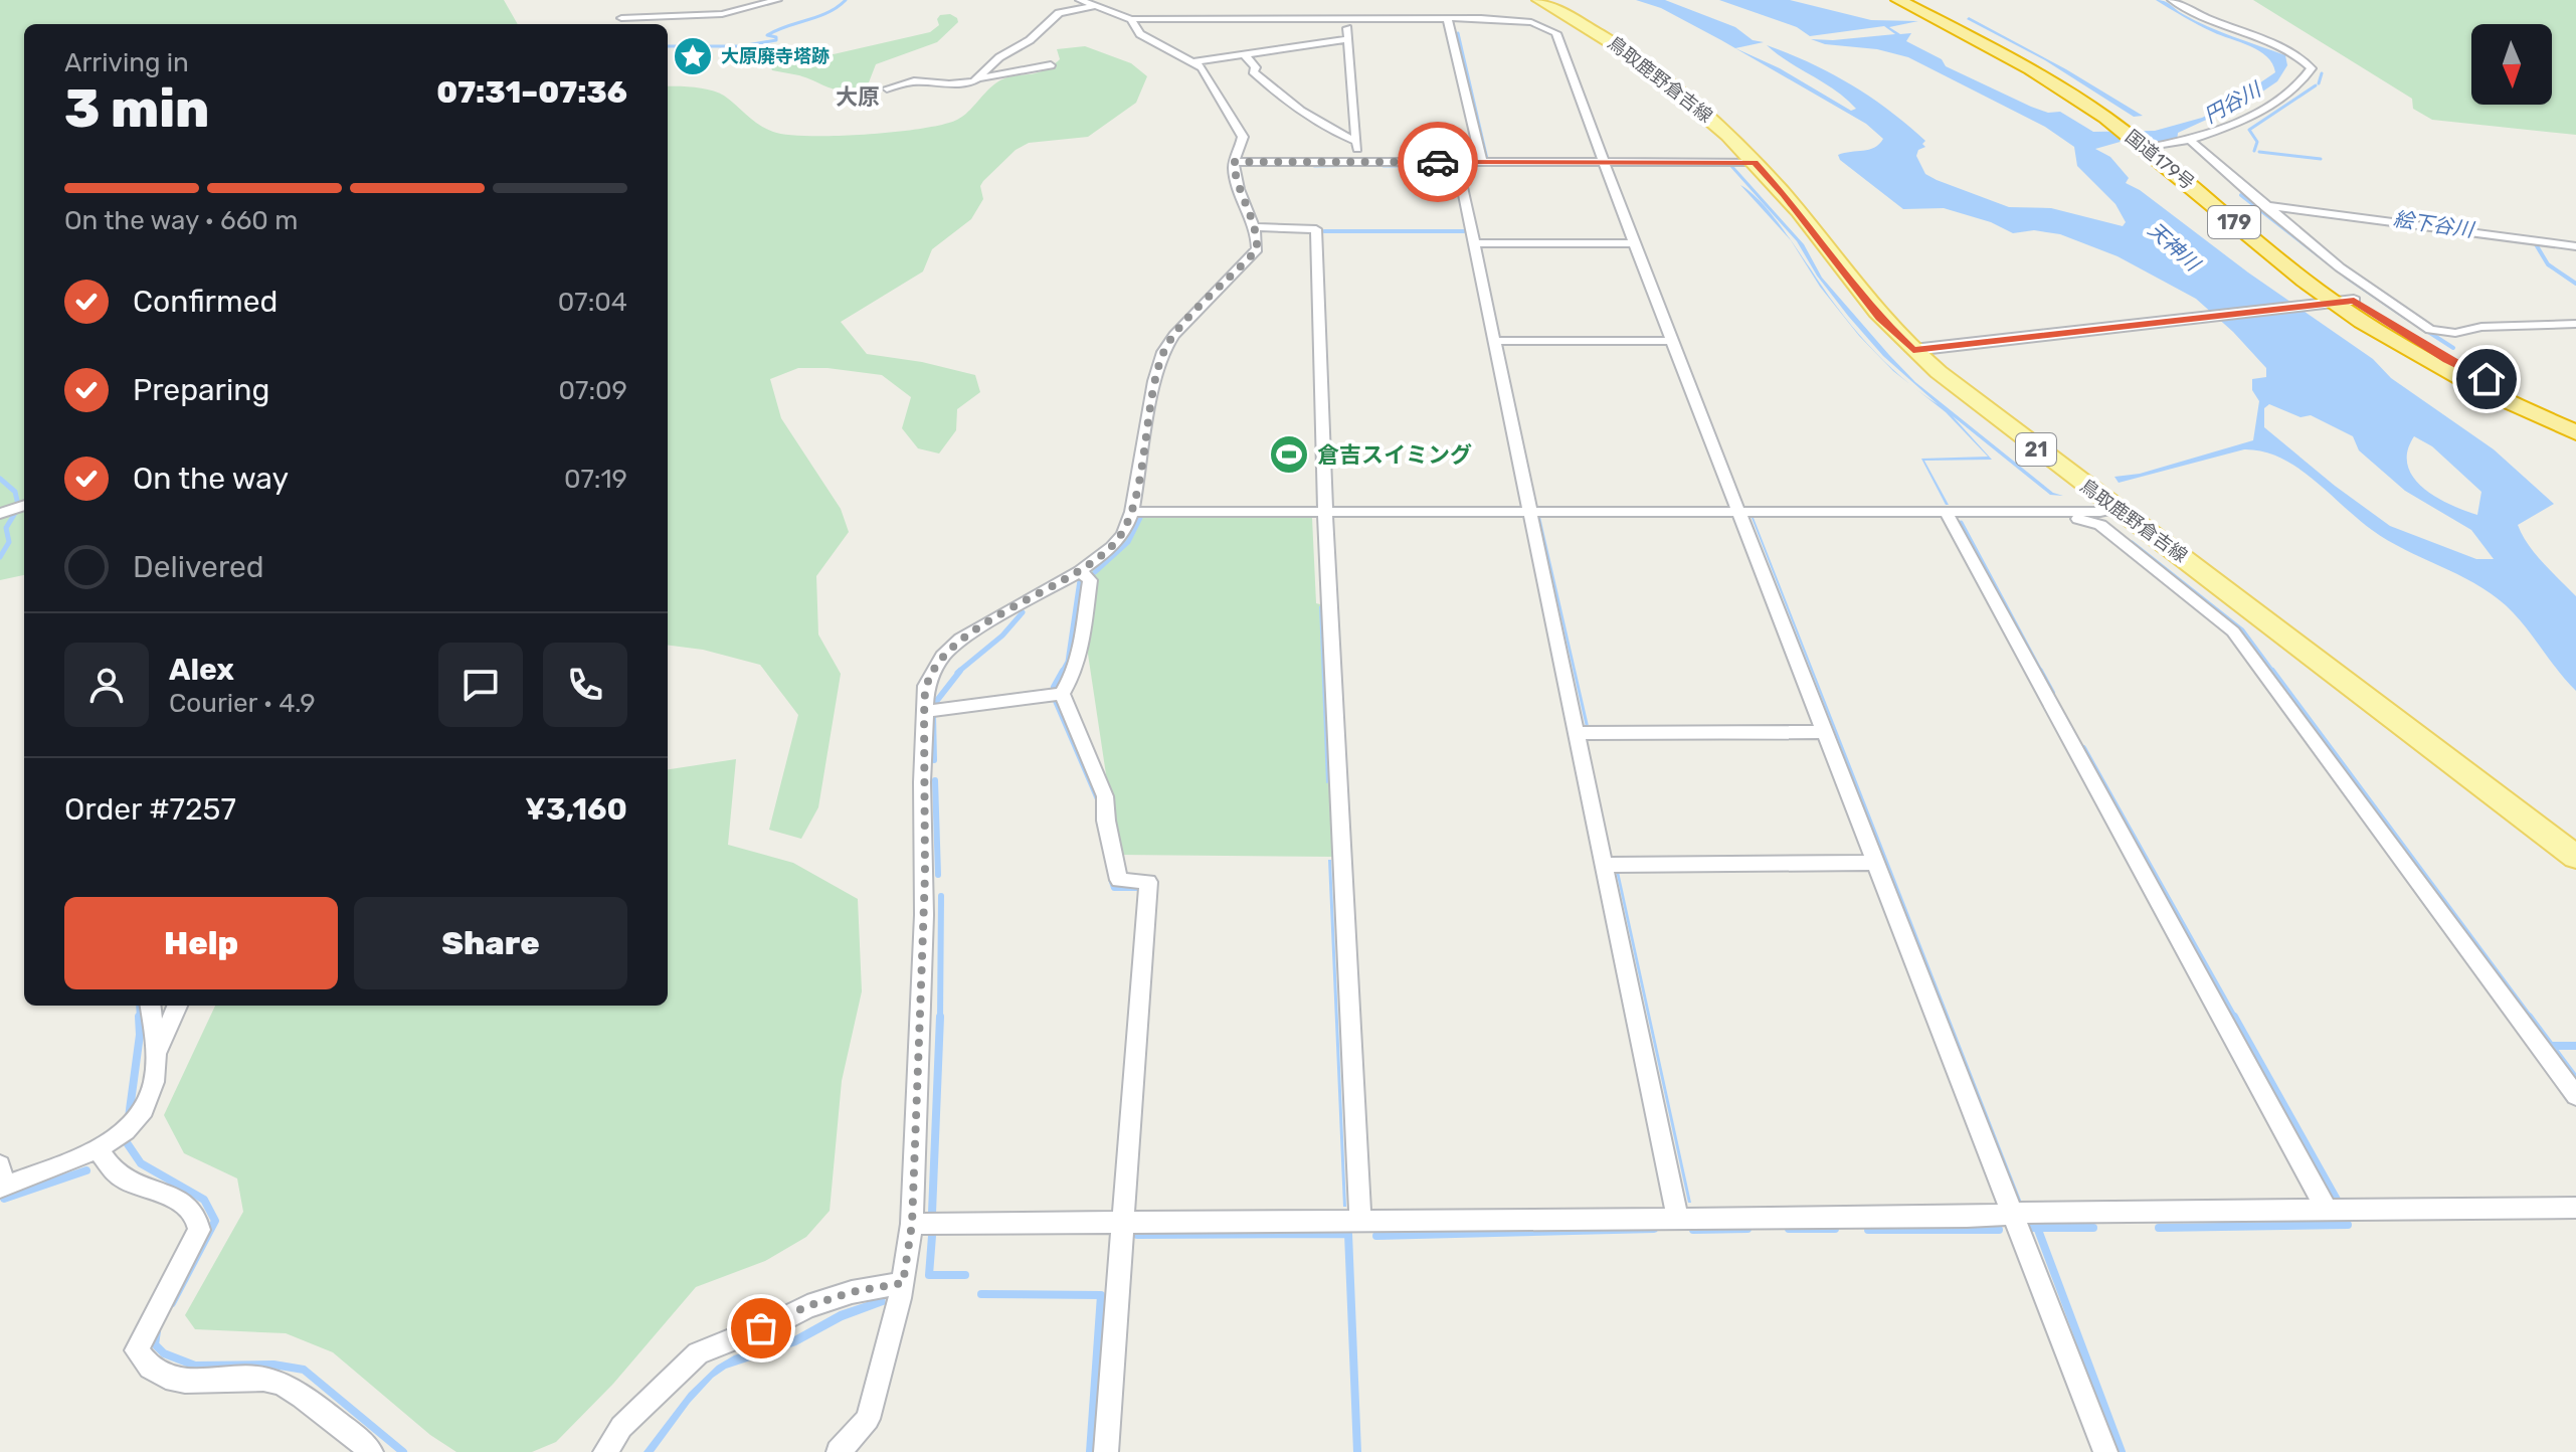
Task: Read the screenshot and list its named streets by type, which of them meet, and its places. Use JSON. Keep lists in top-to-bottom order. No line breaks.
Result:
{"streets":{"highway":["国道179号","179"],"main road":["鳥取鹿野倉吉線","21"]},"districts":["大原"],"water":["円谷川","絵下谷川","天神川"],"places":{"place":["大原廃寺塔跡"],"sports":["倉吉スイミング"]},"north":"bottom","page":{"heading":["3 min","Arriving in","07:31–07:36"],"panel":["Alex","Courier · 4.9","Order #7257","¥3,160"],"bar":"On the way · 660 m","list":[["Confirmed","07:04"],["Preparing","07:09"],["On the way","07:19"],"Delivered"],"buttons":["Help","Share"]}}
